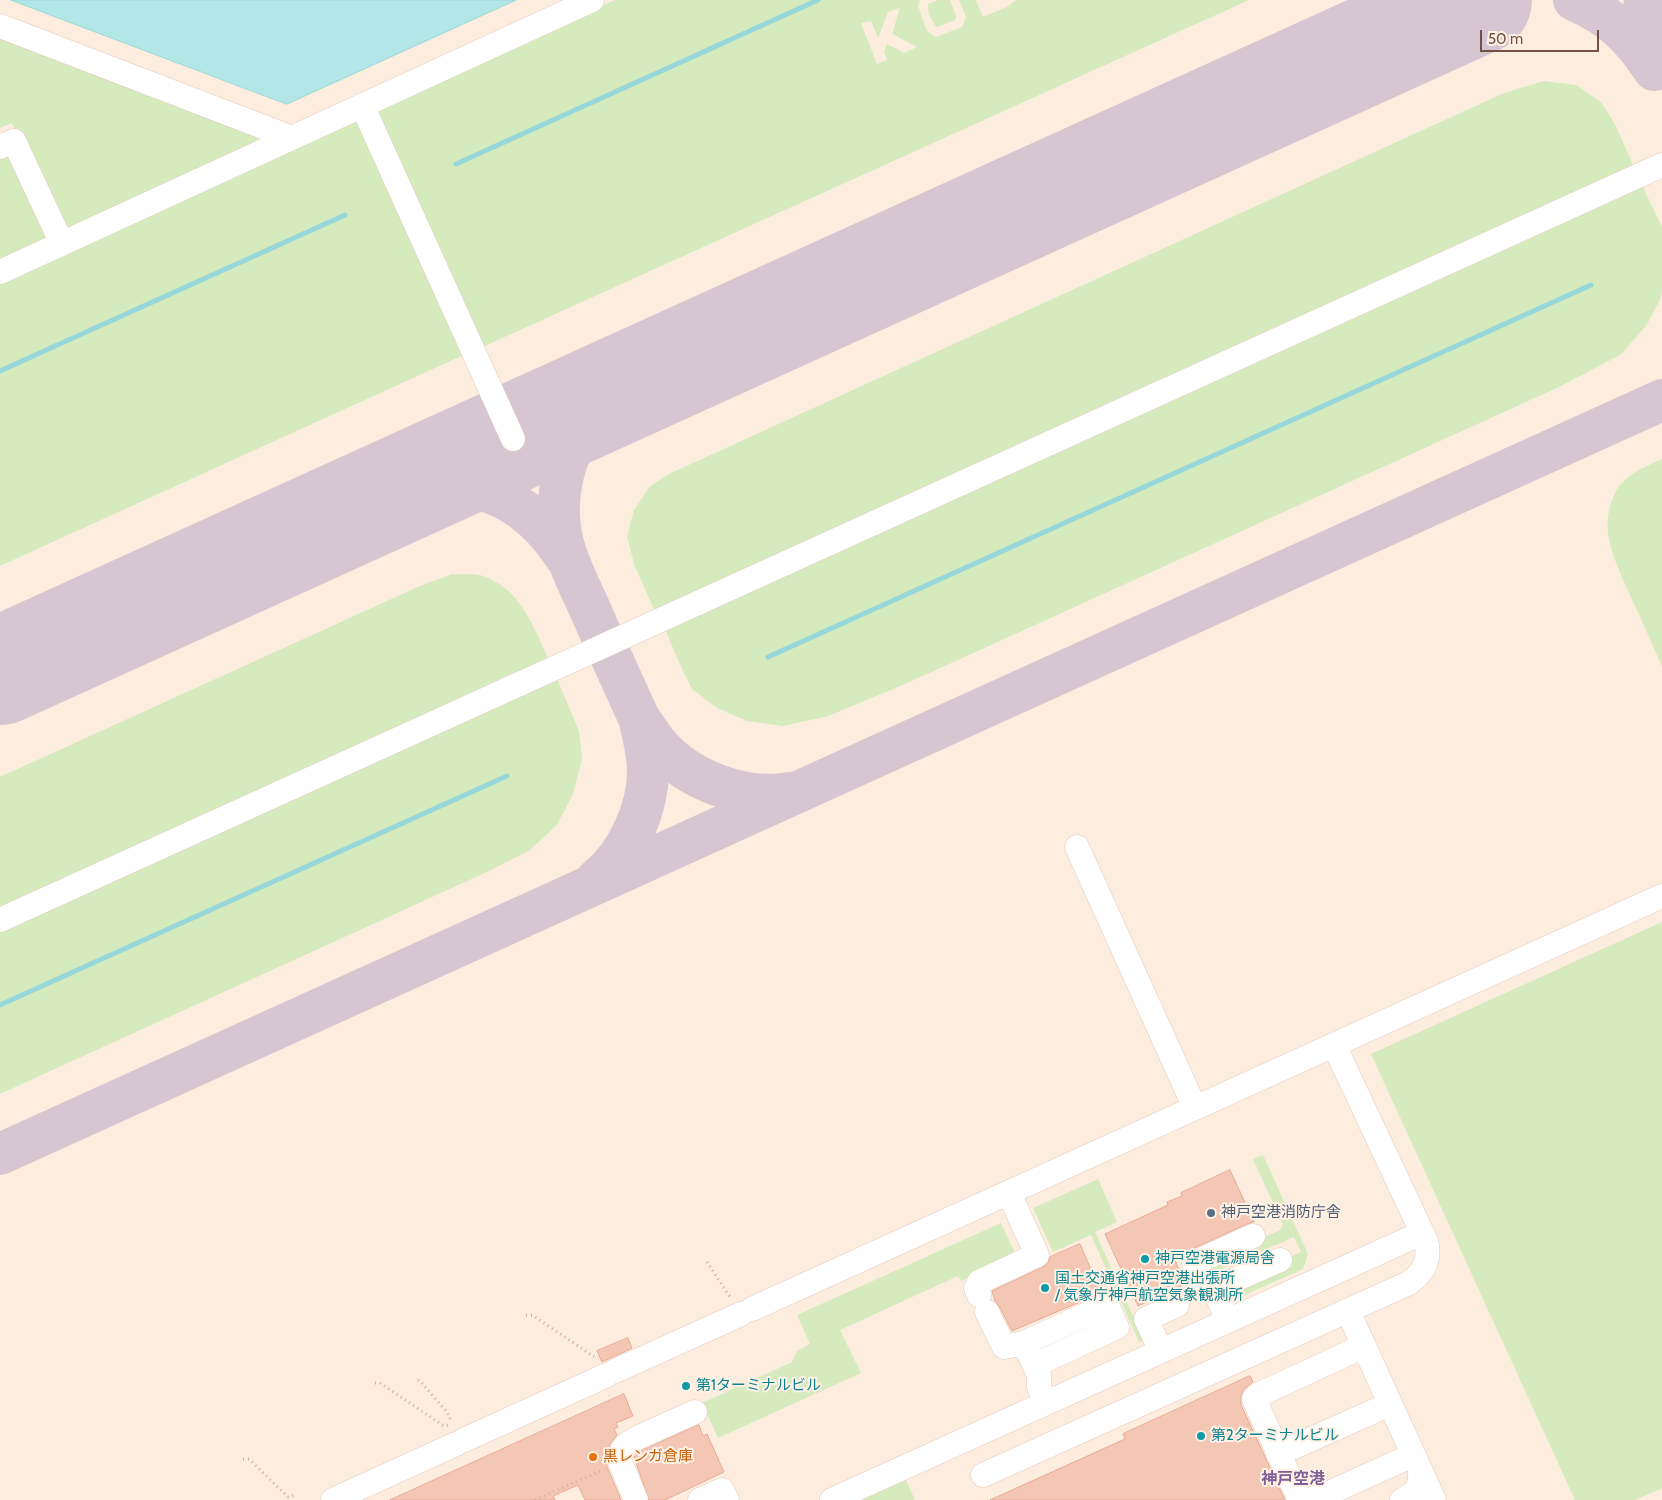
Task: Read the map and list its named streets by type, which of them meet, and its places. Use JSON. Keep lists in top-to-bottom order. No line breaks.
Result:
{"districts":["神戸空港"],"places":["神戸空港消防庁舎","神戸空港電源局舎","国土交通省神戸空港出張所 / 気象庁神戸航空気象観測所","第1ターミナルビル","第2ターミナルビル","黒レンガ倉庫"],"scale_bar":"50 m"}
